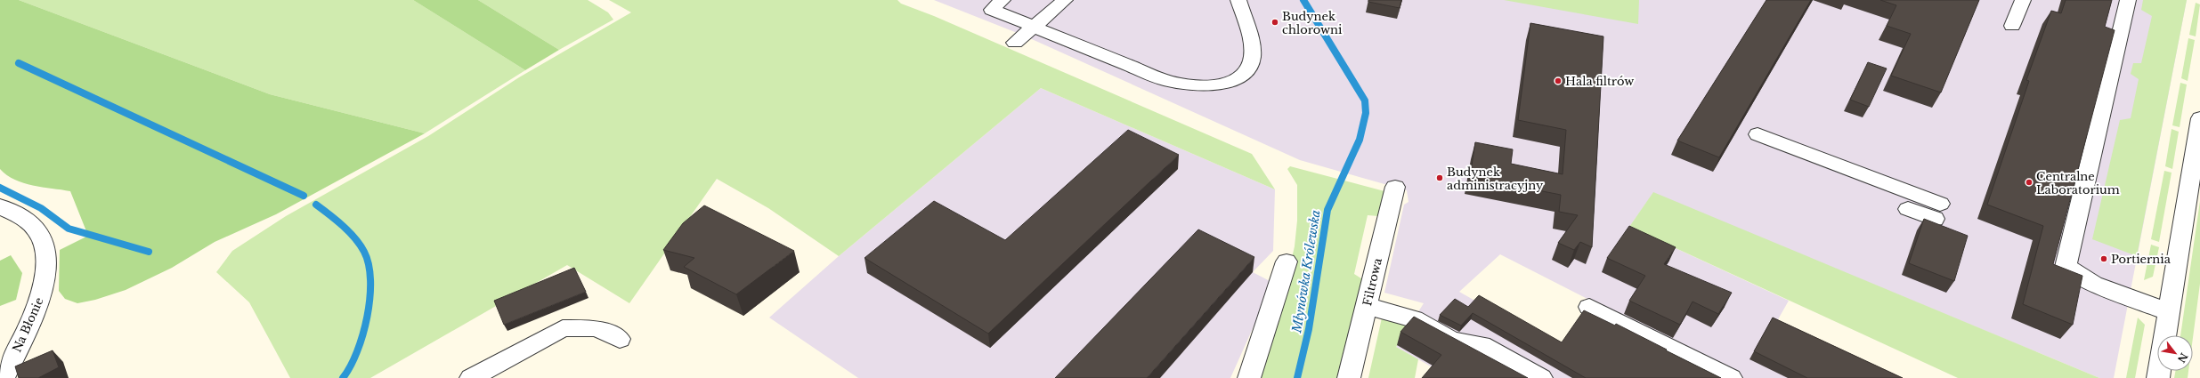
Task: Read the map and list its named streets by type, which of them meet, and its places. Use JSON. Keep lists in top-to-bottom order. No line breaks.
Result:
{"streets":{"street":["Filtrowa","Na Błonie"]},"water":["Młynówka Królewska"],"places":["Budynek chlorowni","Hala filtrów","Budynek administracyjny","Centralne Laboratorium","Portiernia"],"north":"bottom right"}
